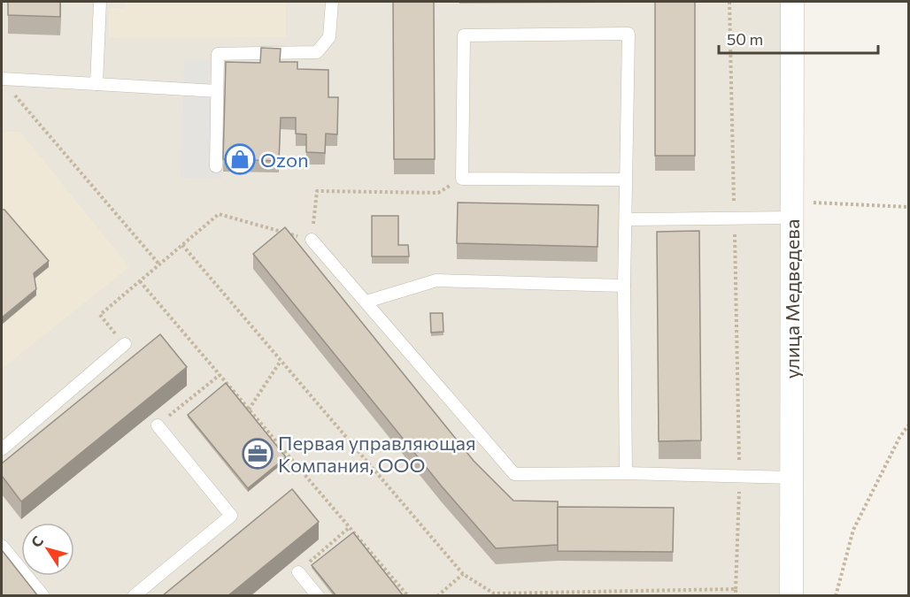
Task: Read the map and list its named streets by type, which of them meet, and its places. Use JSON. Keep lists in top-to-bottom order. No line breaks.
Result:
{"streets":{"street":["улица Медведева"]},"places":{"shop":["Ozon"],"office":["Первая управляющая Компания, ООО"]},"scale_bar":"50 m","north":"top left"}
